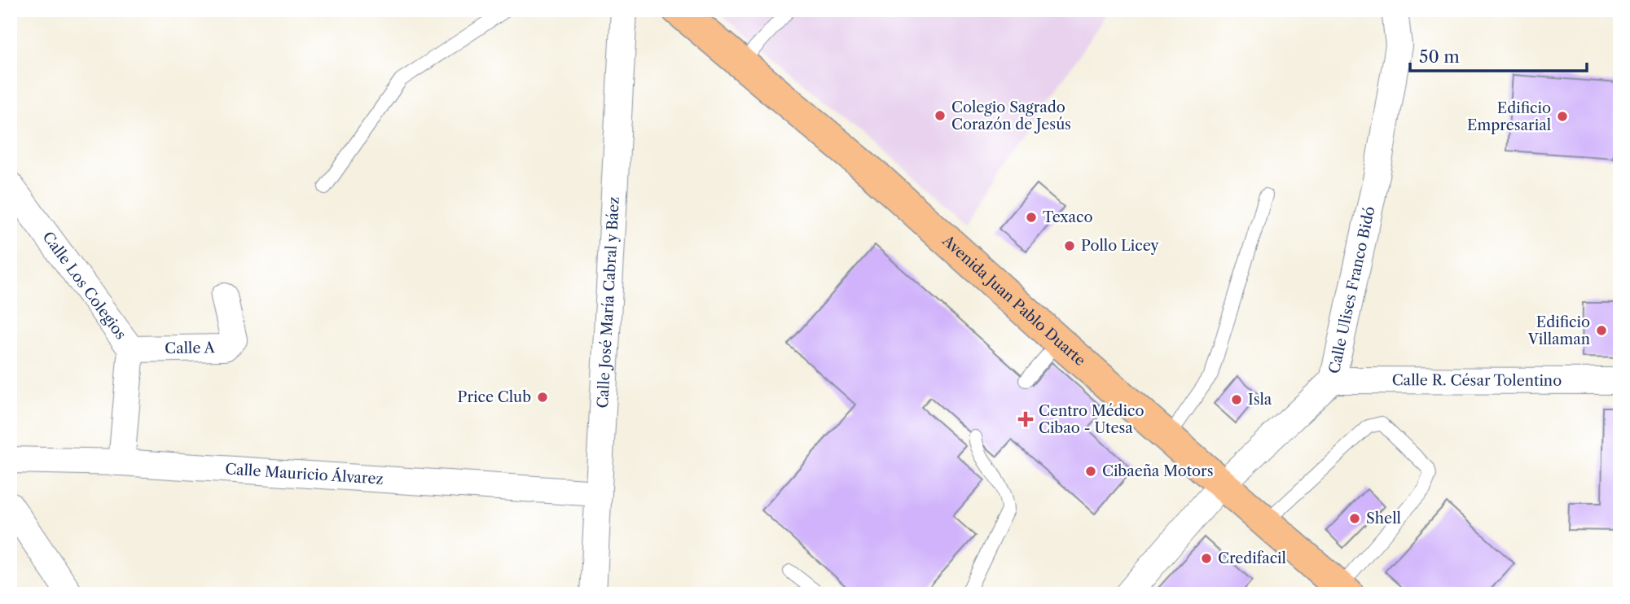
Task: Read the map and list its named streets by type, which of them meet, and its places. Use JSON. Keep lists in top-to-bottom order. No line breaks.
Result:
{"streets":{"main road":["Avenida Juan Pablo Duarte"],"street":["Calle Los Colegios","Calle Ulises Franco Bidó","Calle José María Cabral y Báez","Calle A","Calle R. César Tolentino","Calle Mauricio Álvarez"]},"crossings":[["Calle Los Colegios","Calle A"],["Calle Los Colegios","Calle Mauricio Álvarez"],["Calle Ulises Franco Bidó","Avenida Juan Pablo Duarte"],["Calle Ulises Franco Bidó","Calle R. César Tolentino"],["Calle José María Cabral y Báez","Calle Mauricio Álvarez"]],"places":{"other":["Colegio Sagrado Corazón de Jesús","Edificio Empresarial","Texaco","Pollo Licey","Edificio Villaman","Price Club","Isla","Cibaeña Motors","Shell","Credifacil"],"health":["Centro Médico Cibao - Utesa"]},"scale_bar":"50 m"}
